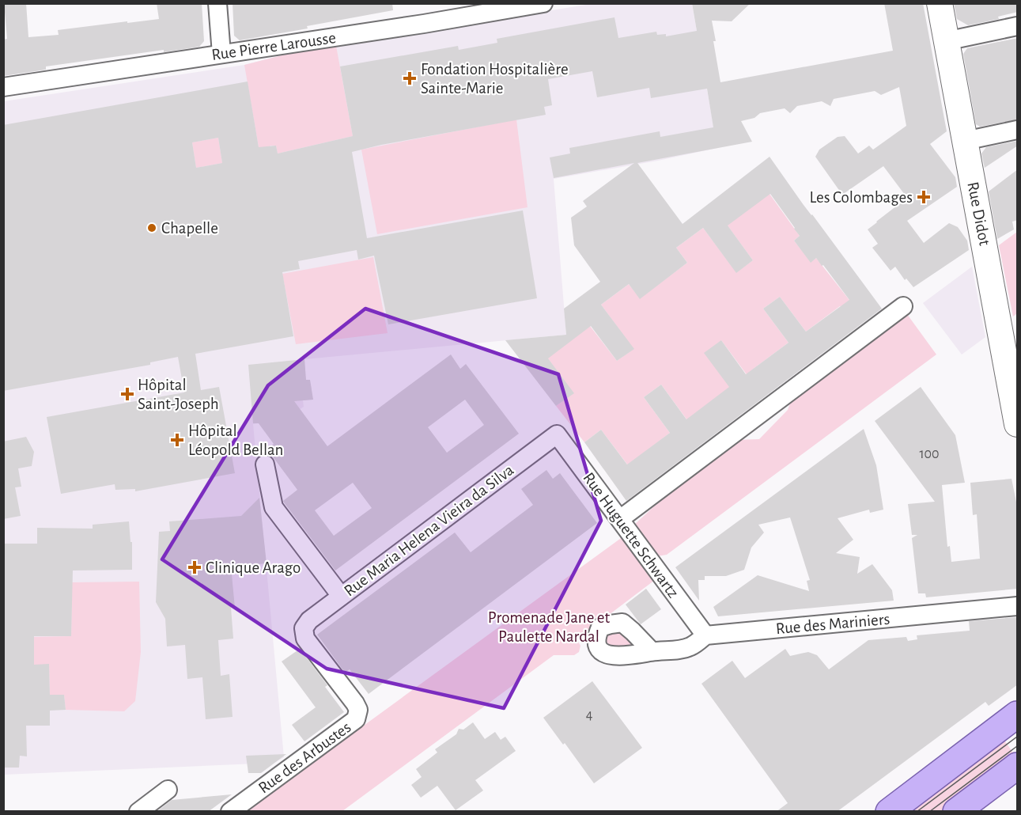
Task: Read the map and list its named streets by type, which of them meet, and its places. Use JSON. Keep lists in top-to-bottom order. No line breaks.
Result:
{"streets":{"street":["Rue Pierre Larousse","Rue Didot","Rue Maria Helena Vieira da Silva","Rue Huguette Schwartz","Rue des Mariniers","Rue des Arbustes"]},"crossings":[["Rue Maria Helena Vieira da Silva","Rue Huguette Schwartz"],["Rue Maria Helena Vieira da Silva","Rue des Arbustes"],["Rue Huguette Schwartz","Rue des Mariniers"]],"parks":["Promenade Jane et Paulette Nardal"],"places":{"health":["Fondation Hospitalière Sainte-Marie","Les Colombages","Hôpital Saint-Joseph","Hôpital Léopold Bellan","Clinique Arago"],"other":["Chapelle"]},"house_numbers":["100","4"]}
